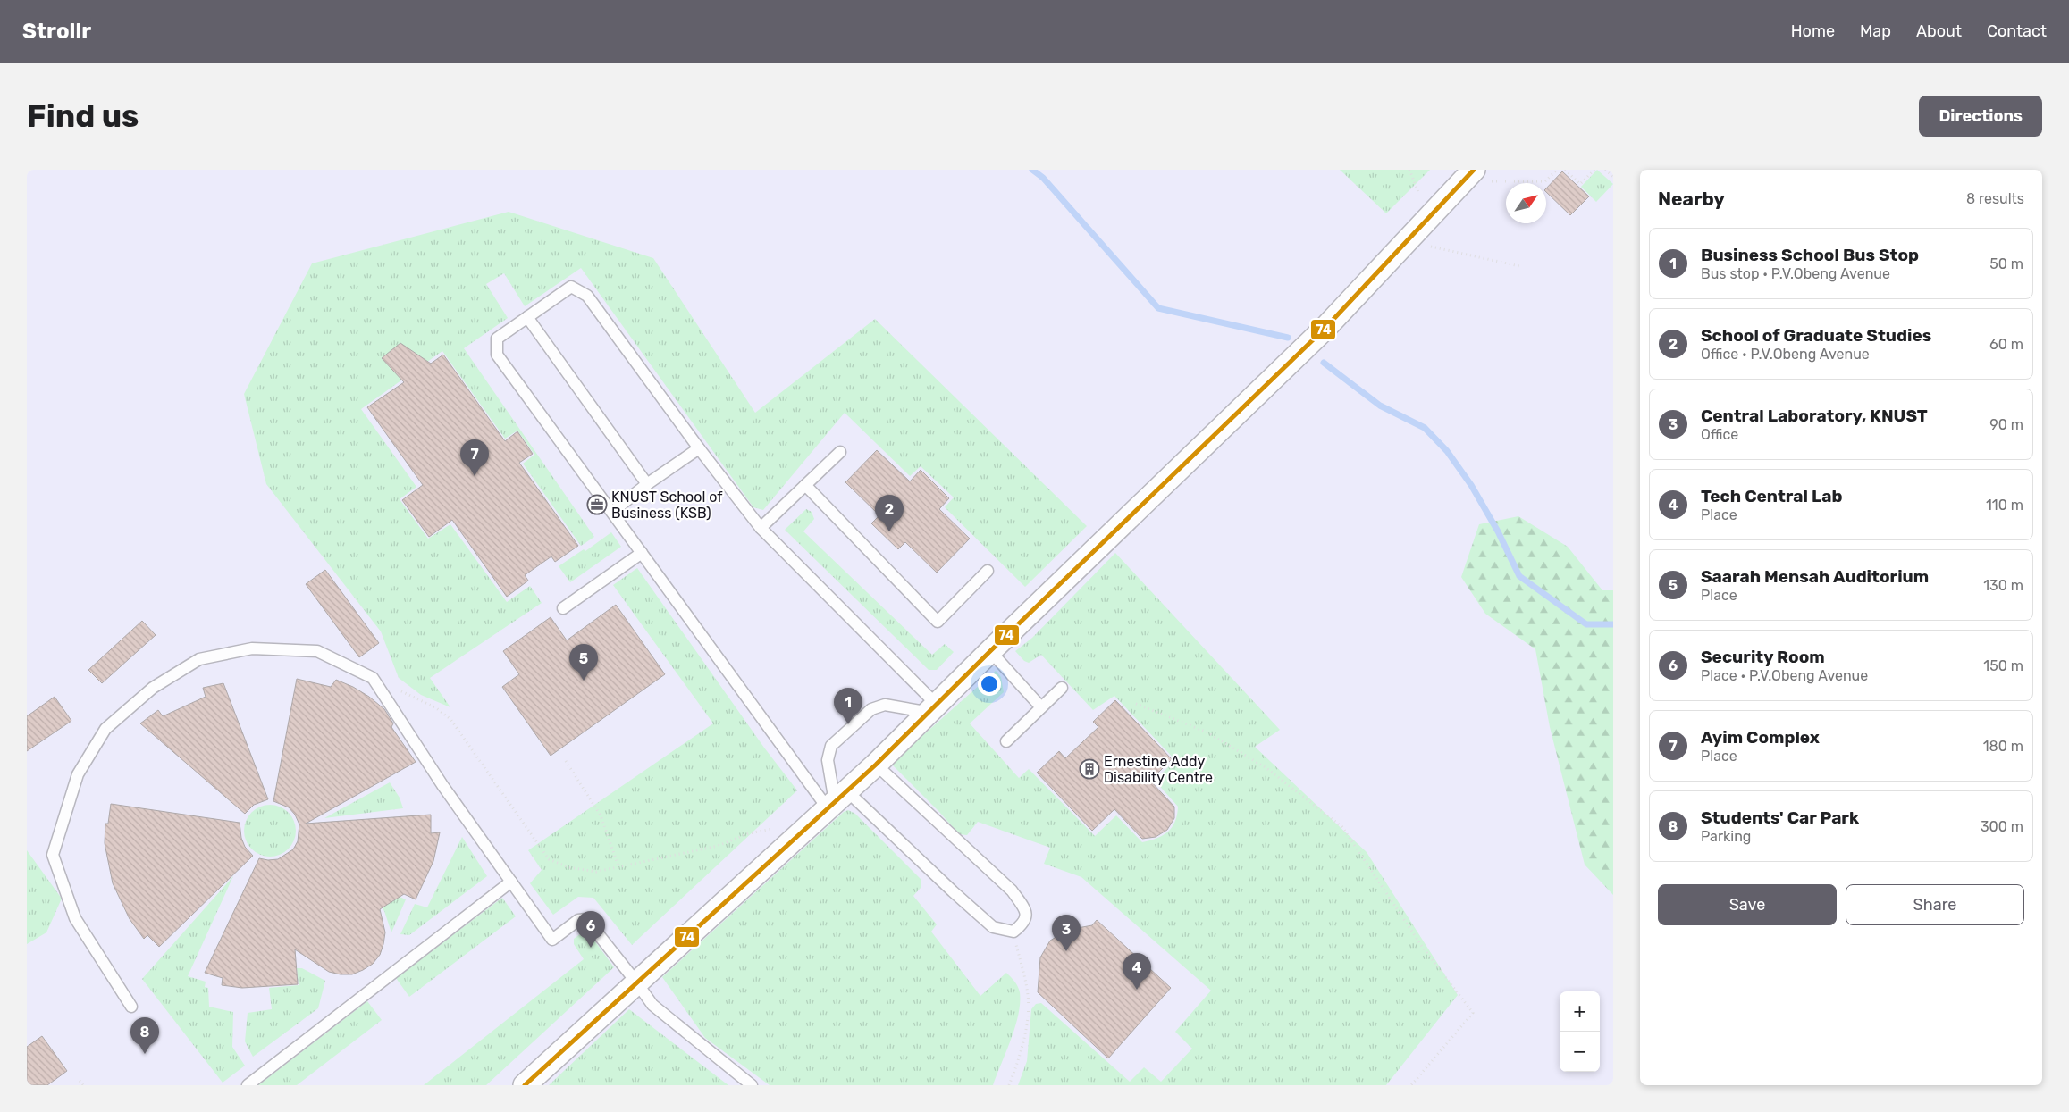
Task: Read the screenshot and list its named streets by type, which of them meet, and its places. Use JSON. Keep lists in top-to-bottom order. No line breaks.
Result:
{"places":{"office":["KNUST School of Business (KSB)"],"building":["Ernestine Addy Disability Centre"]},"lines":["transit line 74"],"north":"top right","page":{"header":"Strollr","nav":["Home","Map","About","Contact"],"buttons":["Directions",["Save","Share"]],"title":"Find us","heading":["Nearby","8 results"],"list":[{"mark":"1","name":"Business School Bus Stop","note":"Bus stop · P.V.Obeng Avenue","value":"50 m"},{"mark":"2","name":"School of Graduate Studies","note":"Office · P.V.Obeng Avenue","value":"60 m"},{"mark":"3","name":"Central Laboratory, KNUST","note":"Office","value":"90 m"},{"mark":"4","name":"Tech Central Lab","note":"Place","value":"110 m"},{"mark":"5","name":"Saarah Mensah Auditorium","note":"Place","value":"130 m"},{"mark":"6","name":"Security Room","note":"Place · P.V.Obeng Avenue","value":"150 m"},{"mark":"7","name":"Ayim Complex","note":"Place","value":"180 m"},{"mark":"8","name":"Students' Car Park","note":"Parking","value":"300 m"}],"pins":["7","2","5","1","6","3","4","8"],"map_buttons":["+","−"]}}
